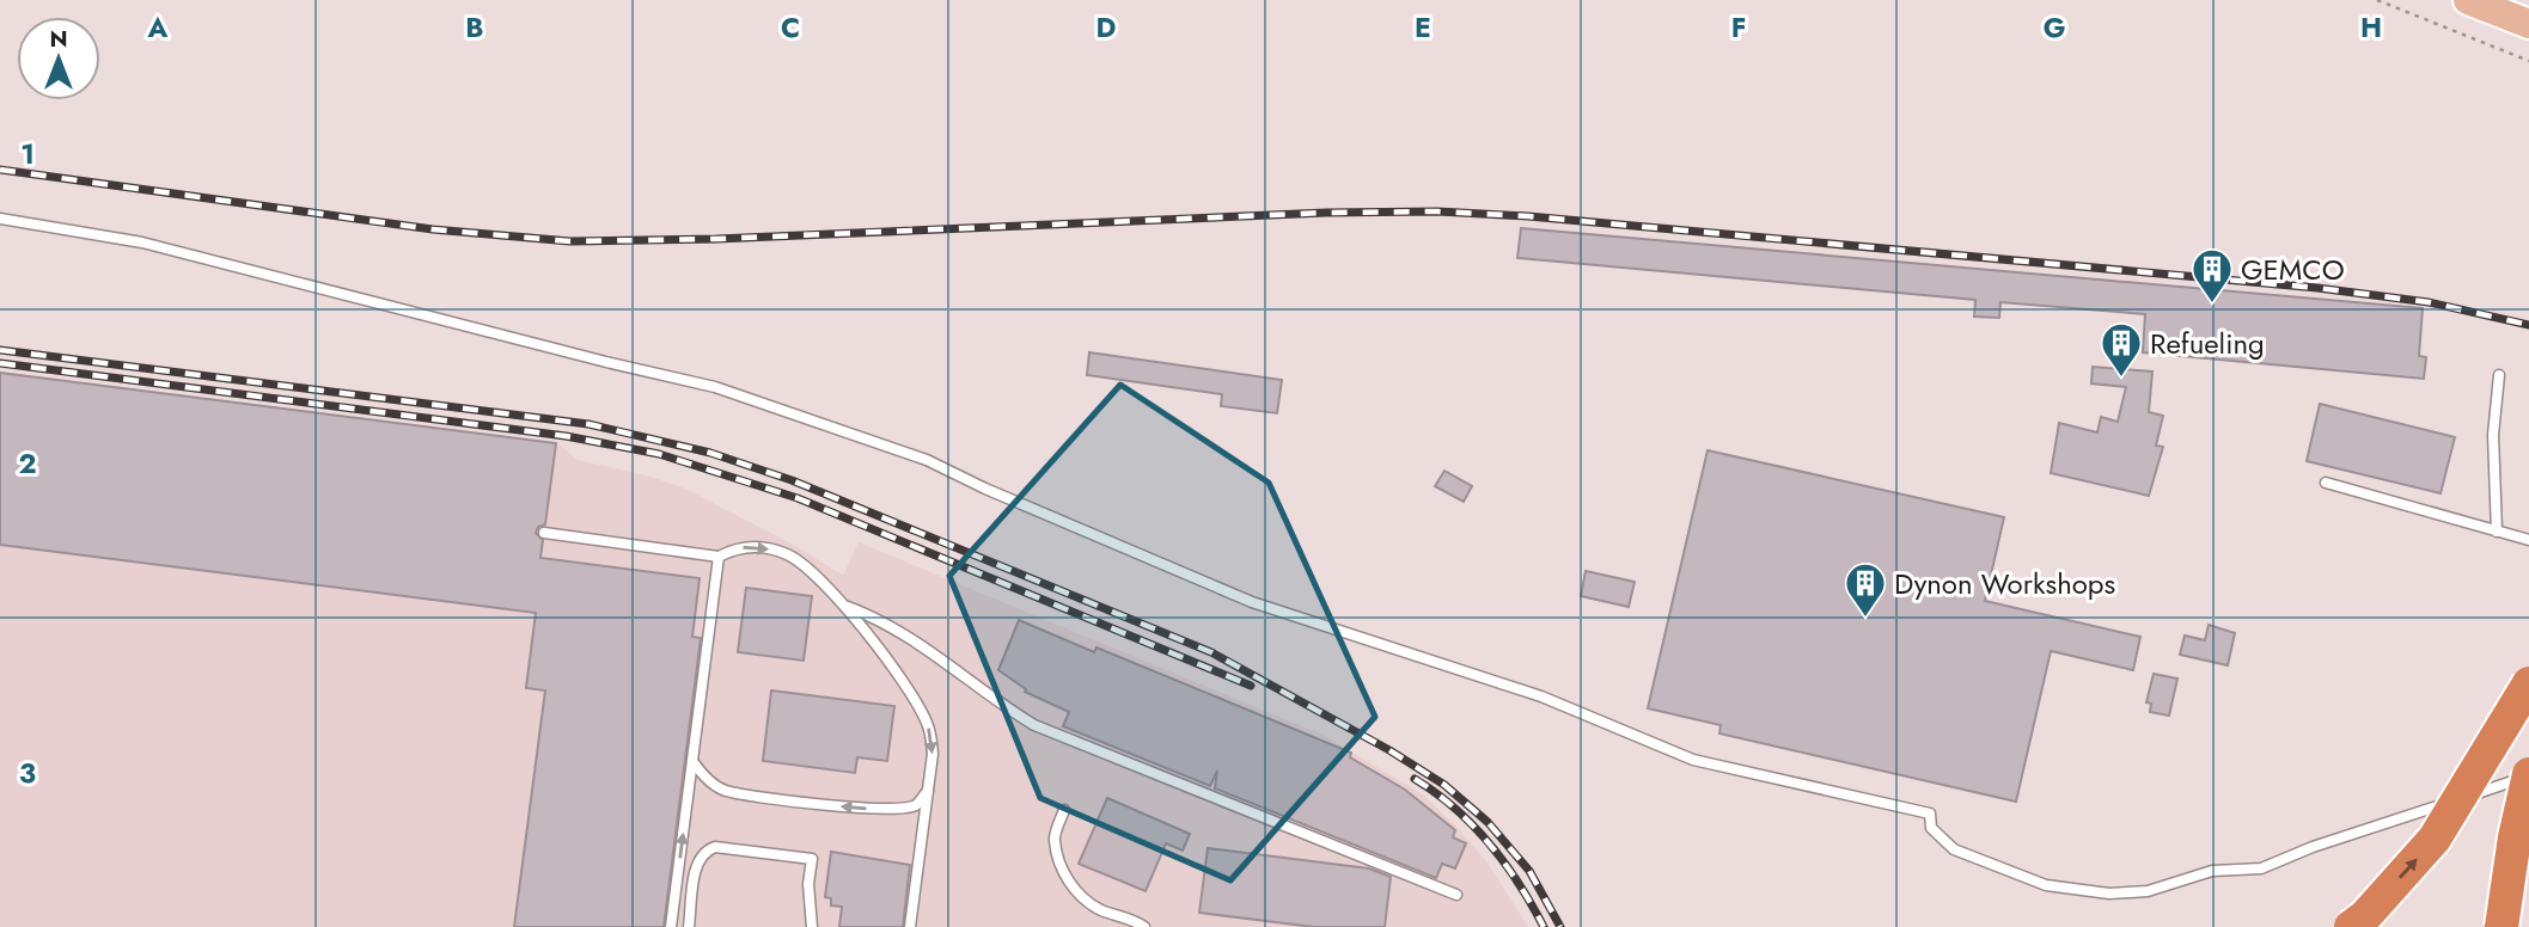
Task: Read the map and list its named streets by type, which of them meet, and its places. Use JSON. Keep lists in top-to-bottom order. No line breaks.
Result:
{"places":{"building":["GEMCO","Refueling","Dynon Workshops"]},"north":"top","grid":{"columns":["A","B","C","D","E","F","G","H"],"rows":["1","2","3"]}}
